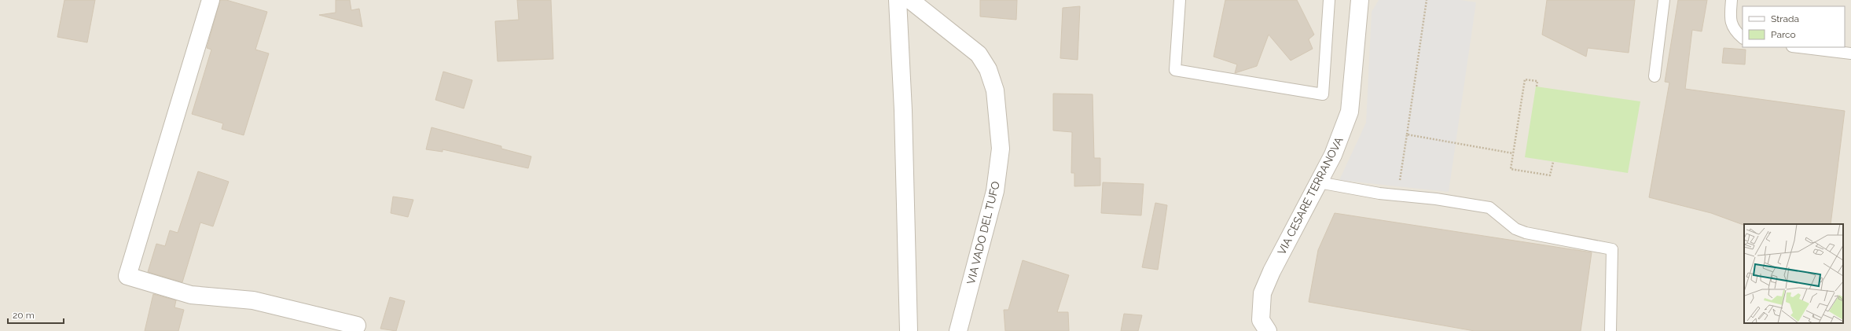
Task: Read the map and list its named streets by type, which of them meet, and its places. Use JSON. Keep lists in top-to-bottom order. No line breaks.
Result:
{"streets":{"street":["VIA CESARE TERRANOVA","VIA VADO DEL TUFO"]},"legend":["Strada","Parco"],"scale_bar":"20 m"}
